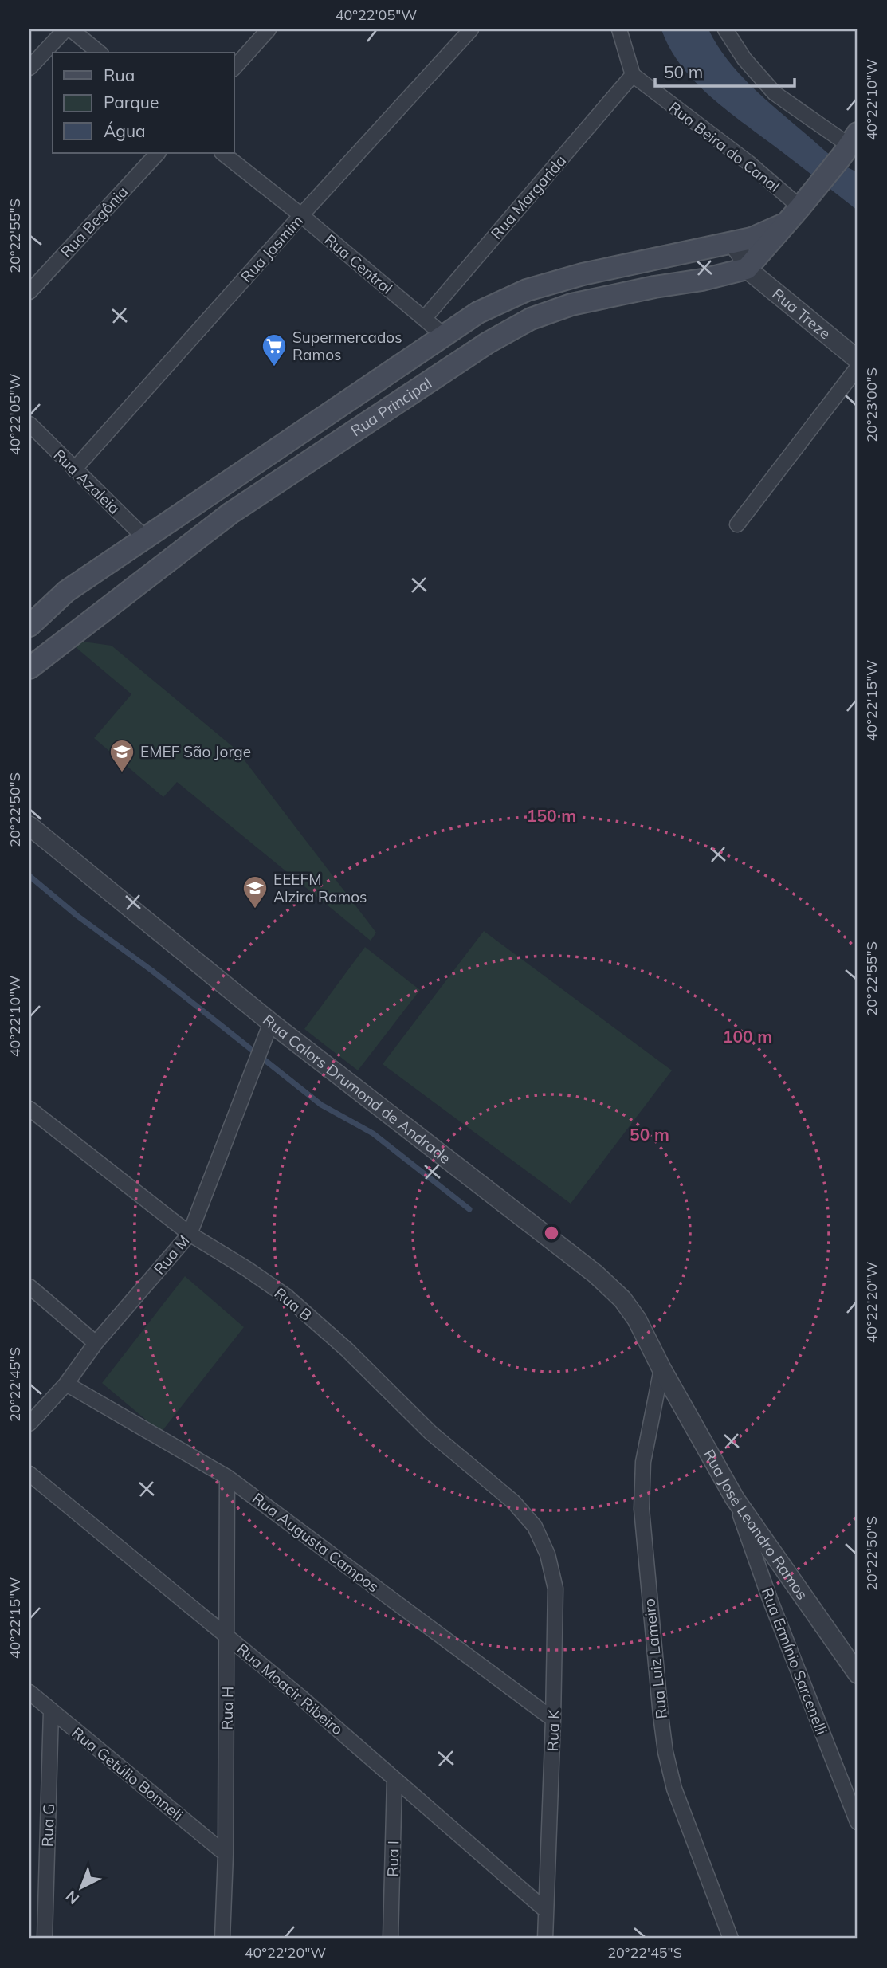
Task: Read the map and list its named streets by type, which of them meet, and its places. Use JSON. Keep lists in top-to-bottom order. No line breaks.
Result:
{"streets":{"main road":["Rua Principal"],"street":["Rua Beira do Canal","Rua Margarida","Rua Begônia","Rua Jasmim","Rua Central","Rua Treze","Rua Azaleia","Rua Calors Drumond de Andrade","Rua M","Rua B","Rua José Leandro Ramos","Rua Augusta Campos","Rua Luiz Lameiro","Rua Ermínio Sarcenelli","Rua Moacir Ribeiro","Rua H","Rua K","Rua Getúlio Bonneli","Rua G","Rua I"]},"crossings":[["Rua Beira do Canal","Rua Margarida"],["Rua Beira do Canal","Rua Principal"],["Rua Margarida","Rua Central"],["Rua Jasmim","Rua Central"],["Rua Jasmim","Rua Azaleia"],["Rua Central","Rua Principal"],["Rua Treze","Rua Principal"],["Rua Principal","Rua Azaleia"],["Rua Calors Drumond de Andrade","Rua M"],["Rua Calors Drumond de Andrade","Rua José Leandro Ramos"],["Rua Calors Drumond de Andrade","Rua Luiz Lameiro"],["Rua M","Rua B"],["Rua M","Rua Augusta Campos"],["Rua B","Rua K"],["Rua José Leandro Ramos","Rua Luiz Lameiro"],["Rua José Leandro Ramos","Rua Ermínio Sarcenelli"],["Rua Augusta Campos","Rua H"],["Rua Augusta Campos","Rua K"],["Rua Moacir Ribeiro","Rua H"],["Rua Moacir Ribeiro","Rua K"],["Rua Moacir Ribeiro","Rua I"],["Rua H","Rua Getúlio Bonneli"],["Rua Getúlio Bonneli","Rua G"]],"places":{"supermarket":["Supermercados Ramos"],"school or university":["EMEF São Jorge","EEEFM Alzira Ramos"]},"legend":["Rua","Parque","Água"],"scale_bar":"50 m","north":"bottom left","coordinates":["40°22'05\"W","40°22'10\"W","20°22'55\"S","20°23'00\"S","40°22'15\"W","20°22'50\"S","40°22'20\"W","20°22'45\"S"],"rings":["150 m","100 m","50 m"]}
